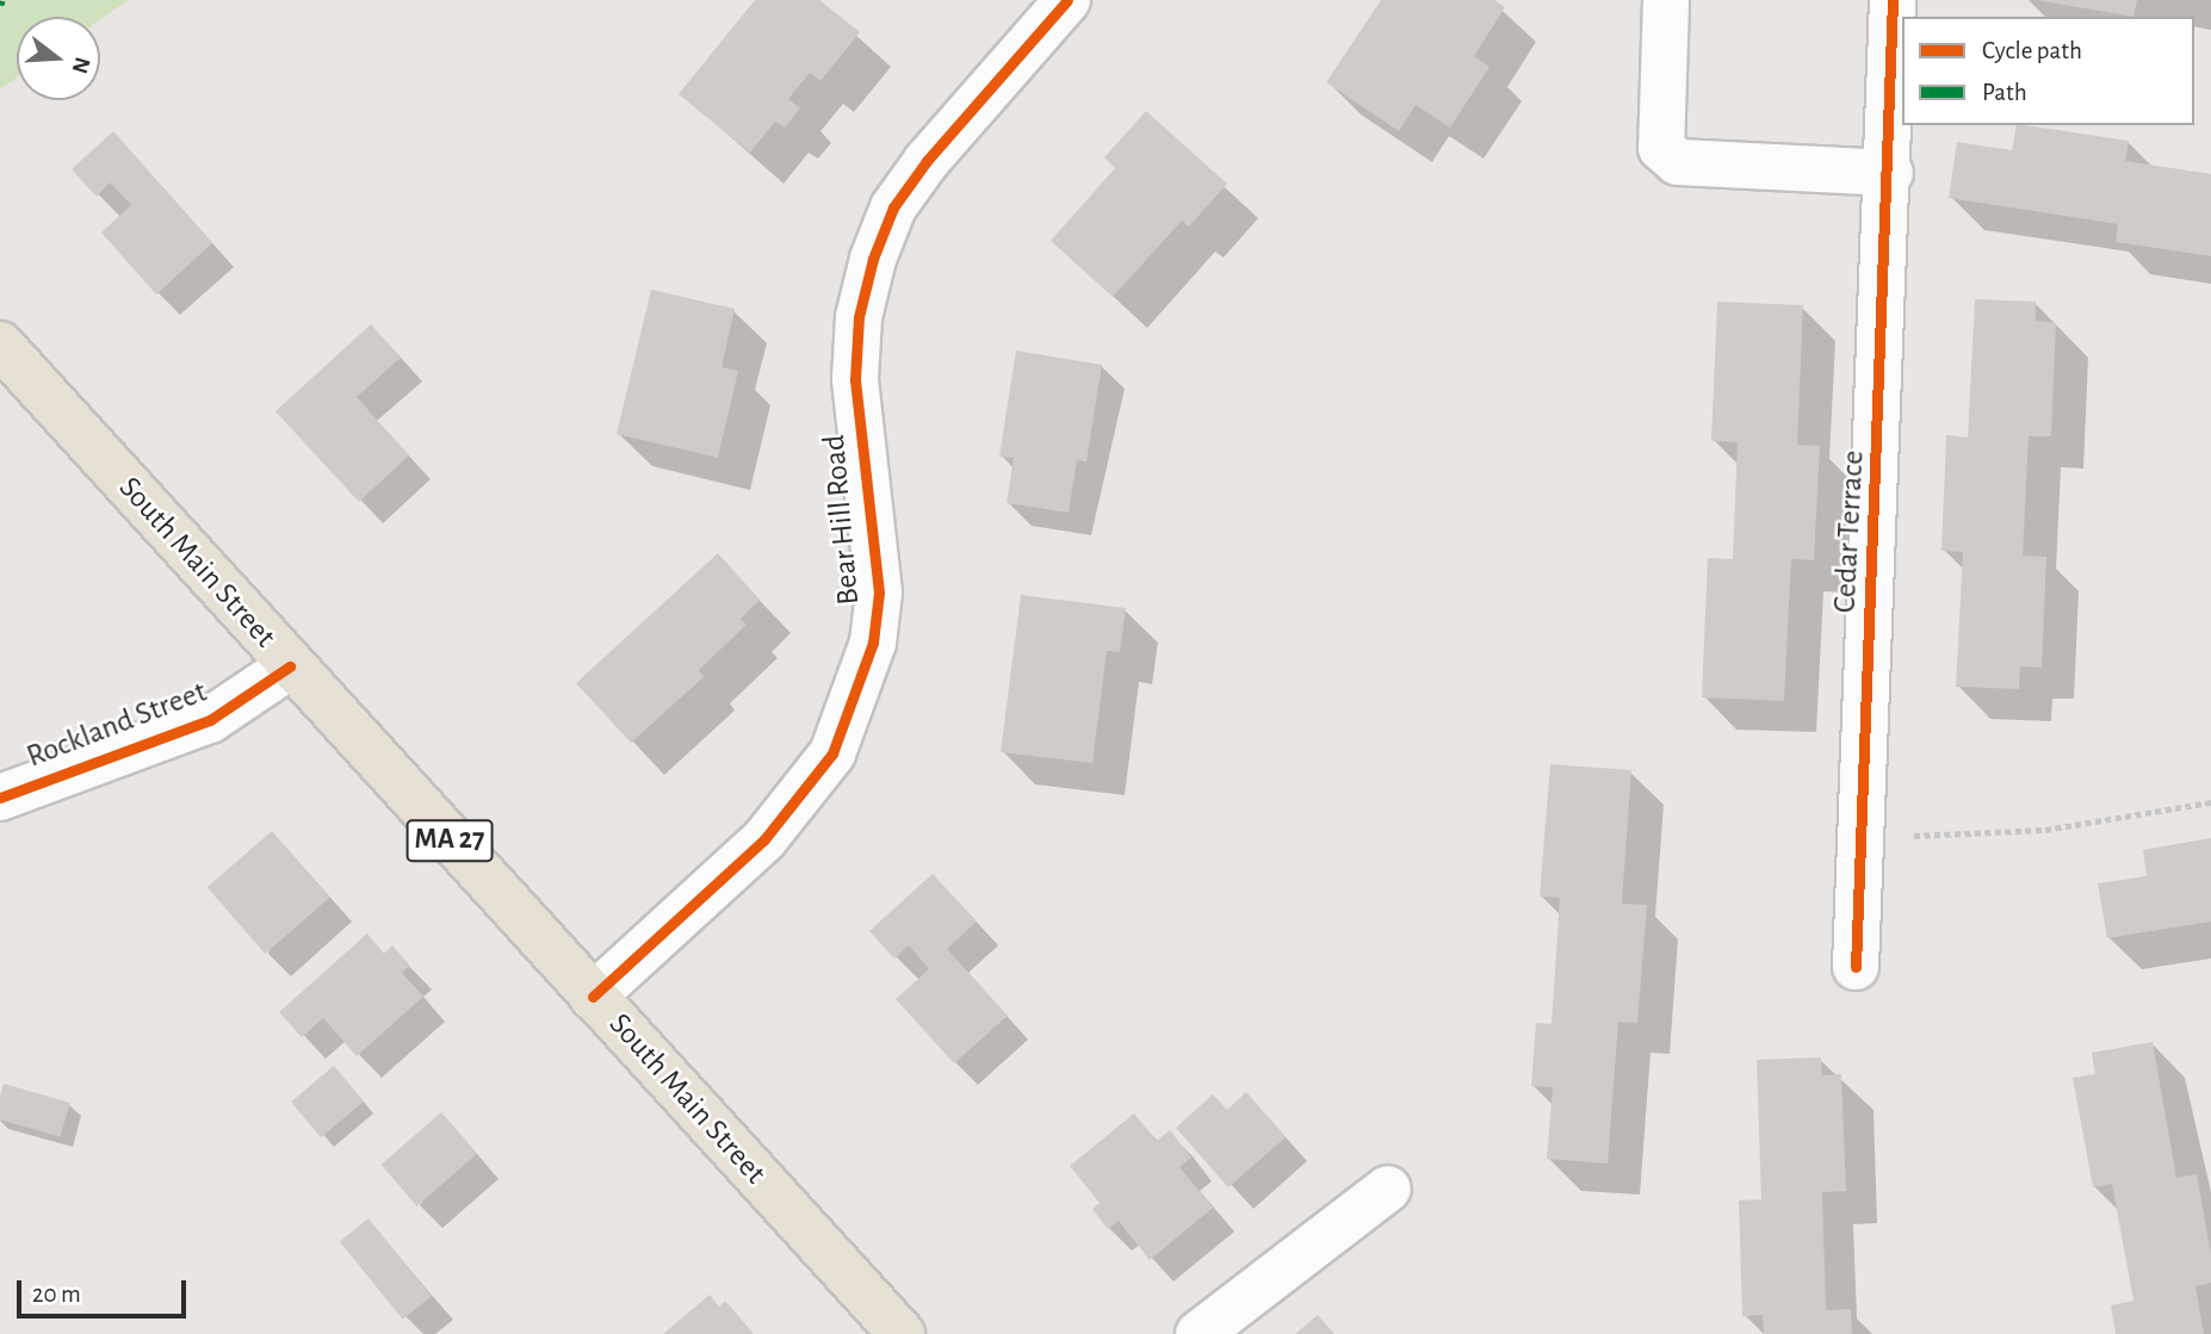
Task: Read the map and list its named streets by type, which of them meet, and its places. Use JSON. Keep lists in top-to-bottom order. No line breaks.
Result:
{"streets":{"main road":["South Main Street","MA 27"],"street":["Bear Hill Road","Cedar Terrace","Rockland Street"]},"crossings":[["Bear Hill Road","South Main Street"],["South Main Street","Rockland Street"]],"legend":["Cycle path","Path"],"scale_bar":"20 m","north":"right"}
